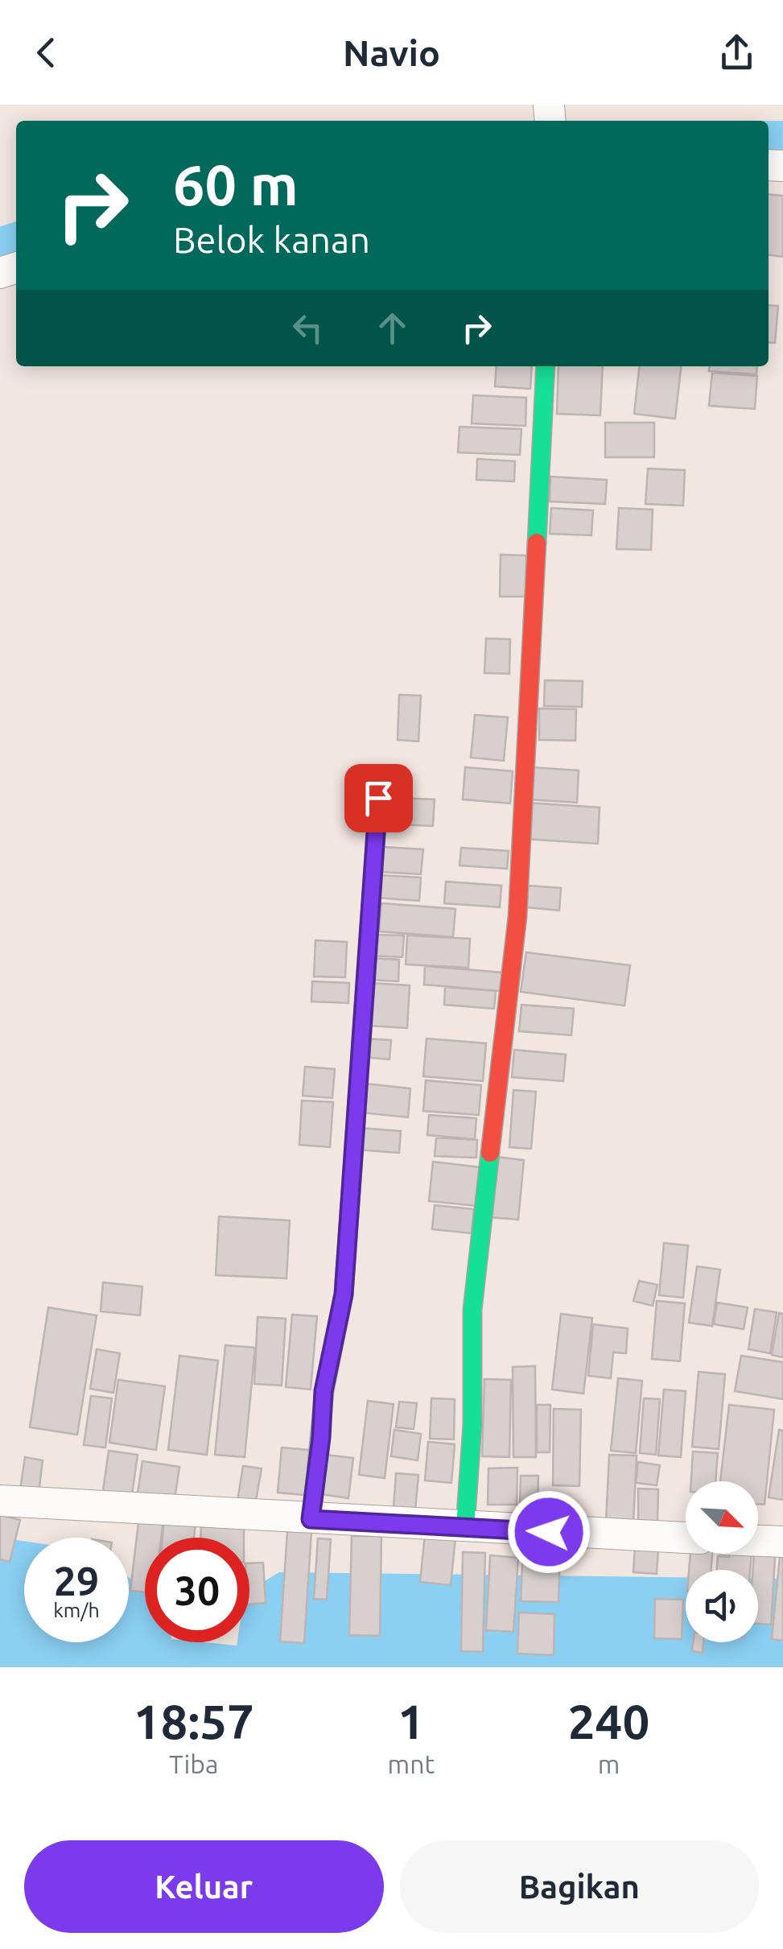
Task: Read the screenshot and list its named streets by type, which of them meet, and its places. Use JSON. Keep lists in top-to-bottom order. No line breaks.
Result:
{"north":"bottom right","page":{"header":"Navio","turn":["60 m","Belok kanan"],"speed":"29 km/h","limit":"30","eta":["18:57","Tiba","1","mnt","240","m"],"buttons":["Keluar","Bagikan"]}}
